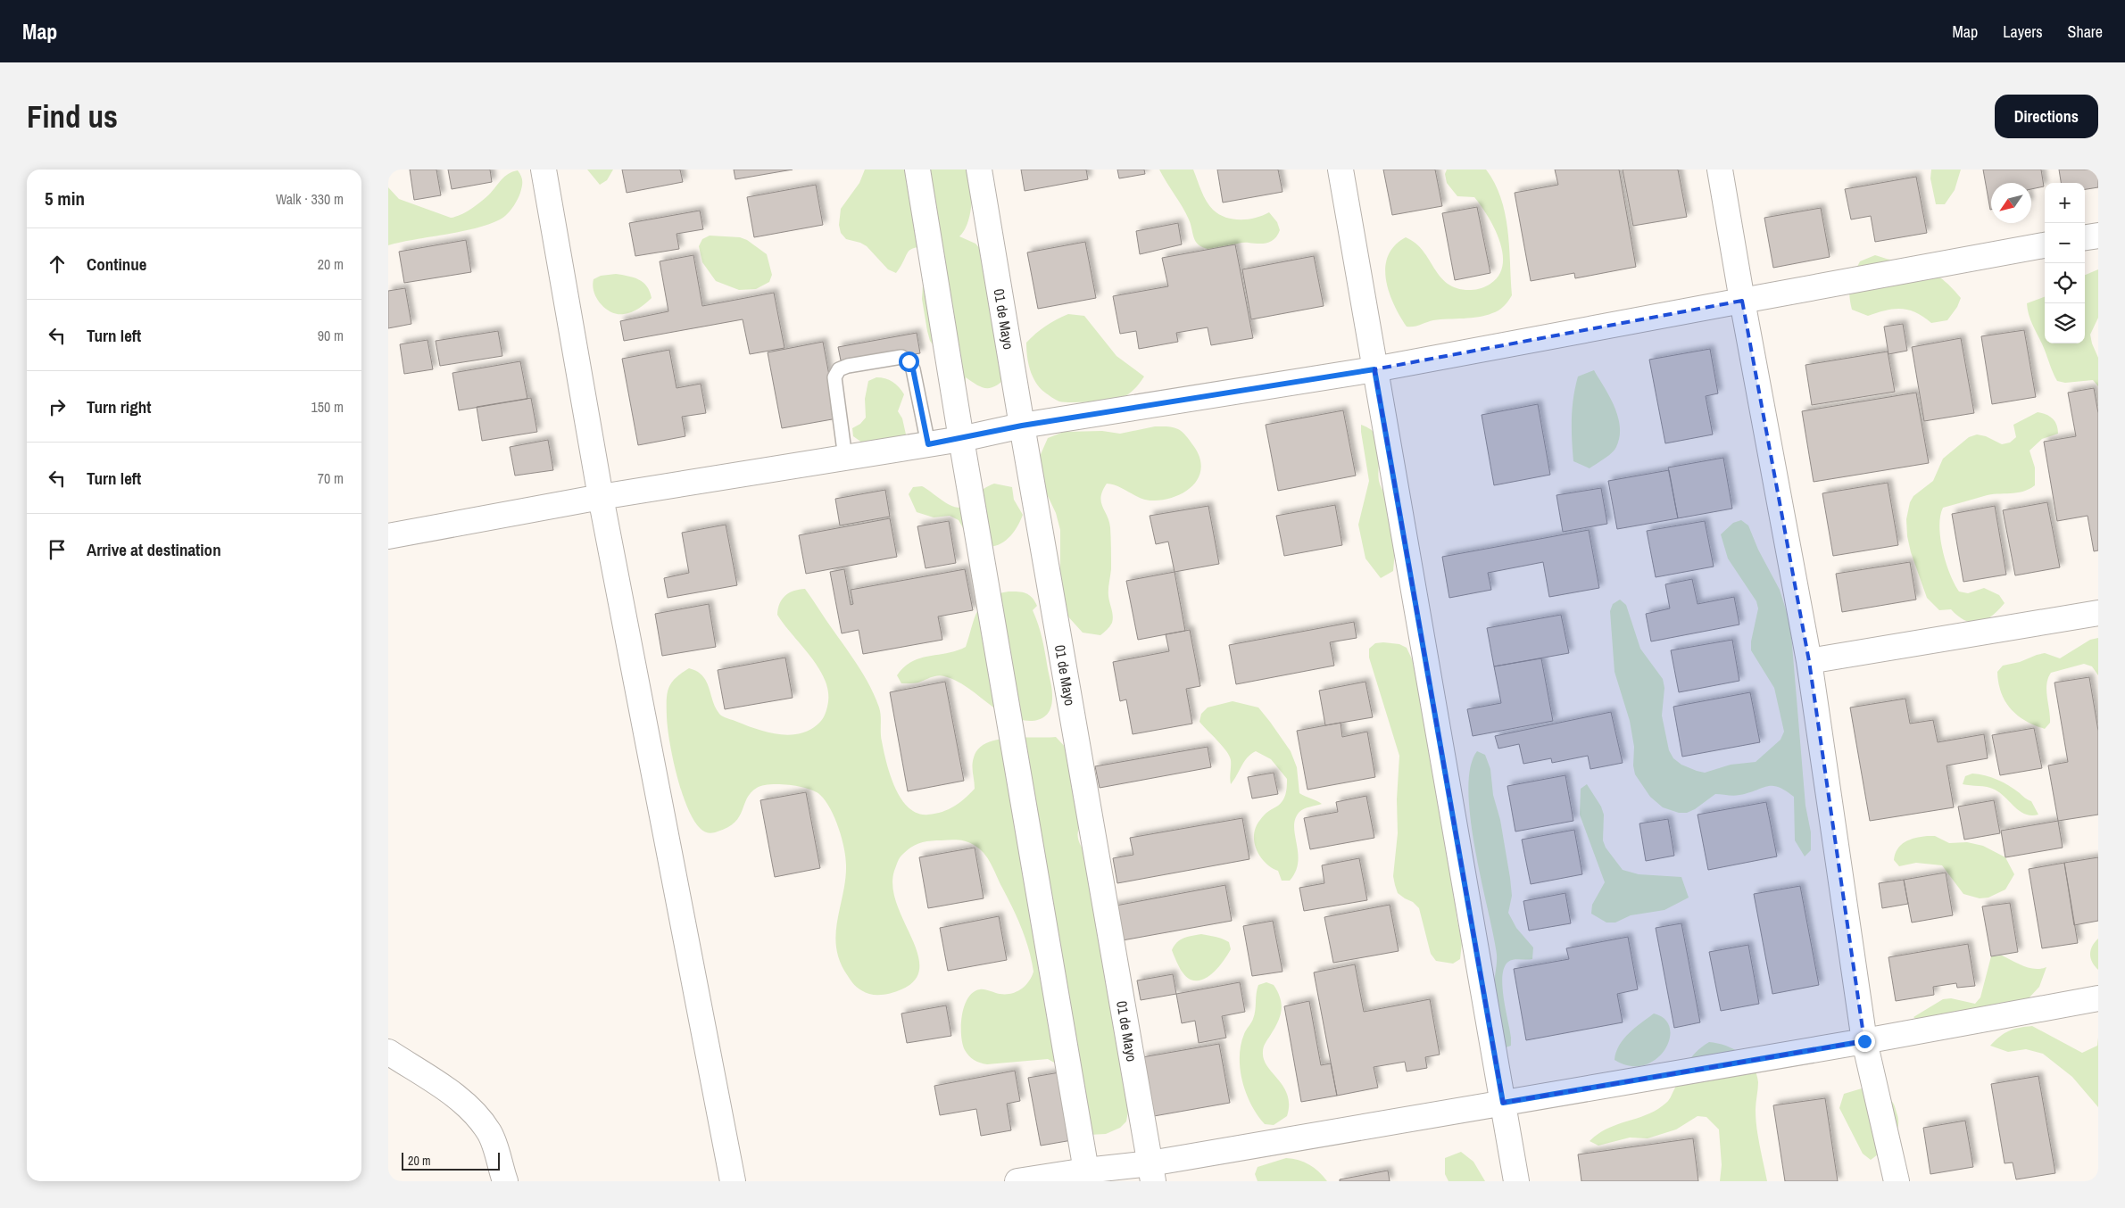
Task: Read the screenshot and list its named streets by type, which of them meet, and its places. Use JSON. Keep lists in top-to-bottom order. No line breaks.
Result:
{"streets":{"street":["01 de Mayo"]},"scale_bar":"20 m","north":"bottom left","page":{"header":"Map","nav":["Map","Layers","Share"],"buttons":"Directions","title":"Find us","heading":["5 min","Walk · 330 m"],"map_buttons":["+","−"],"list":[["Continue","20 m"],["Turn left","90 m"],["Turn right","150 m"],["Turn left","70 m"],"Arrive at destination"],"scale":"20 m"}}
